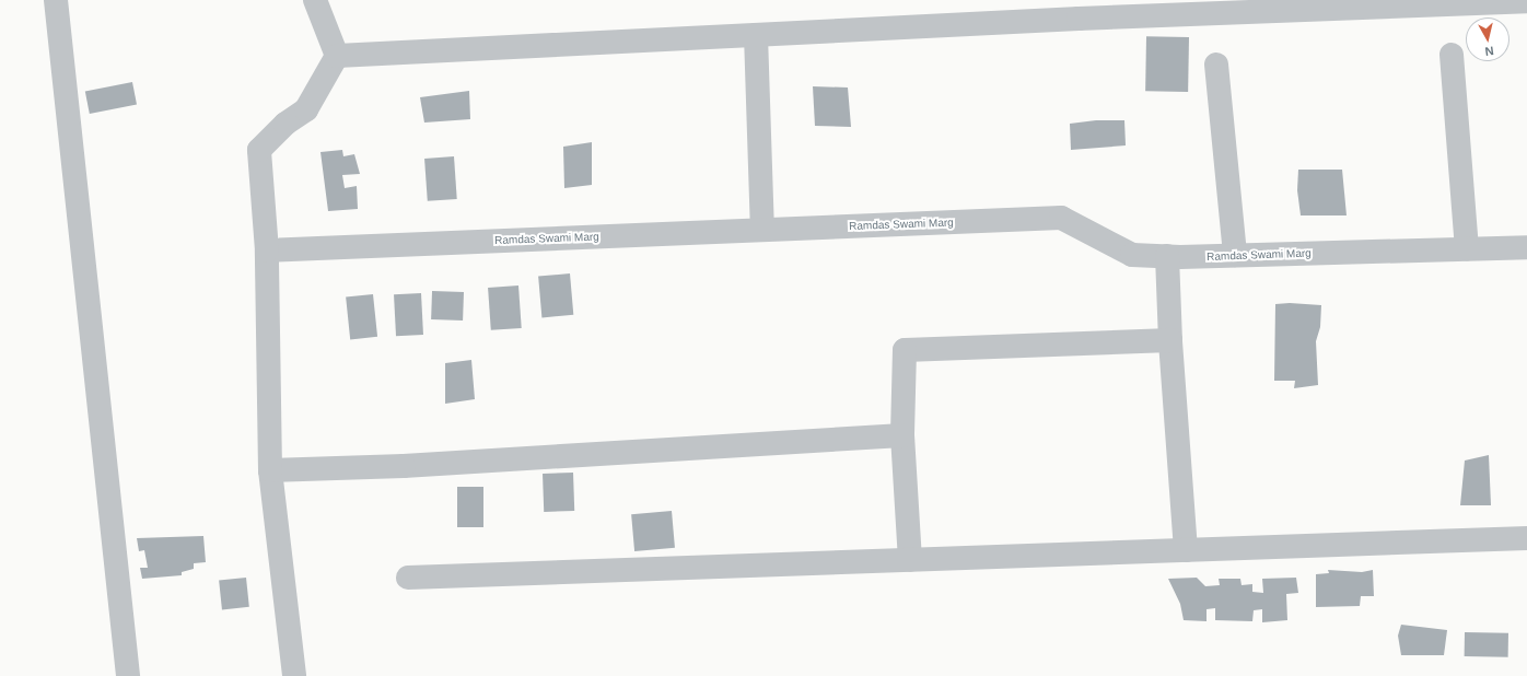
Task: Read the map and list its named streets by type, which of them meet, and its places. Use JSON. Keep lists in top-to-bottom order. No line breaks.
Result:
{"streets":{"street":["Ramdas Swami Marg"]},"north":"bottom"}
